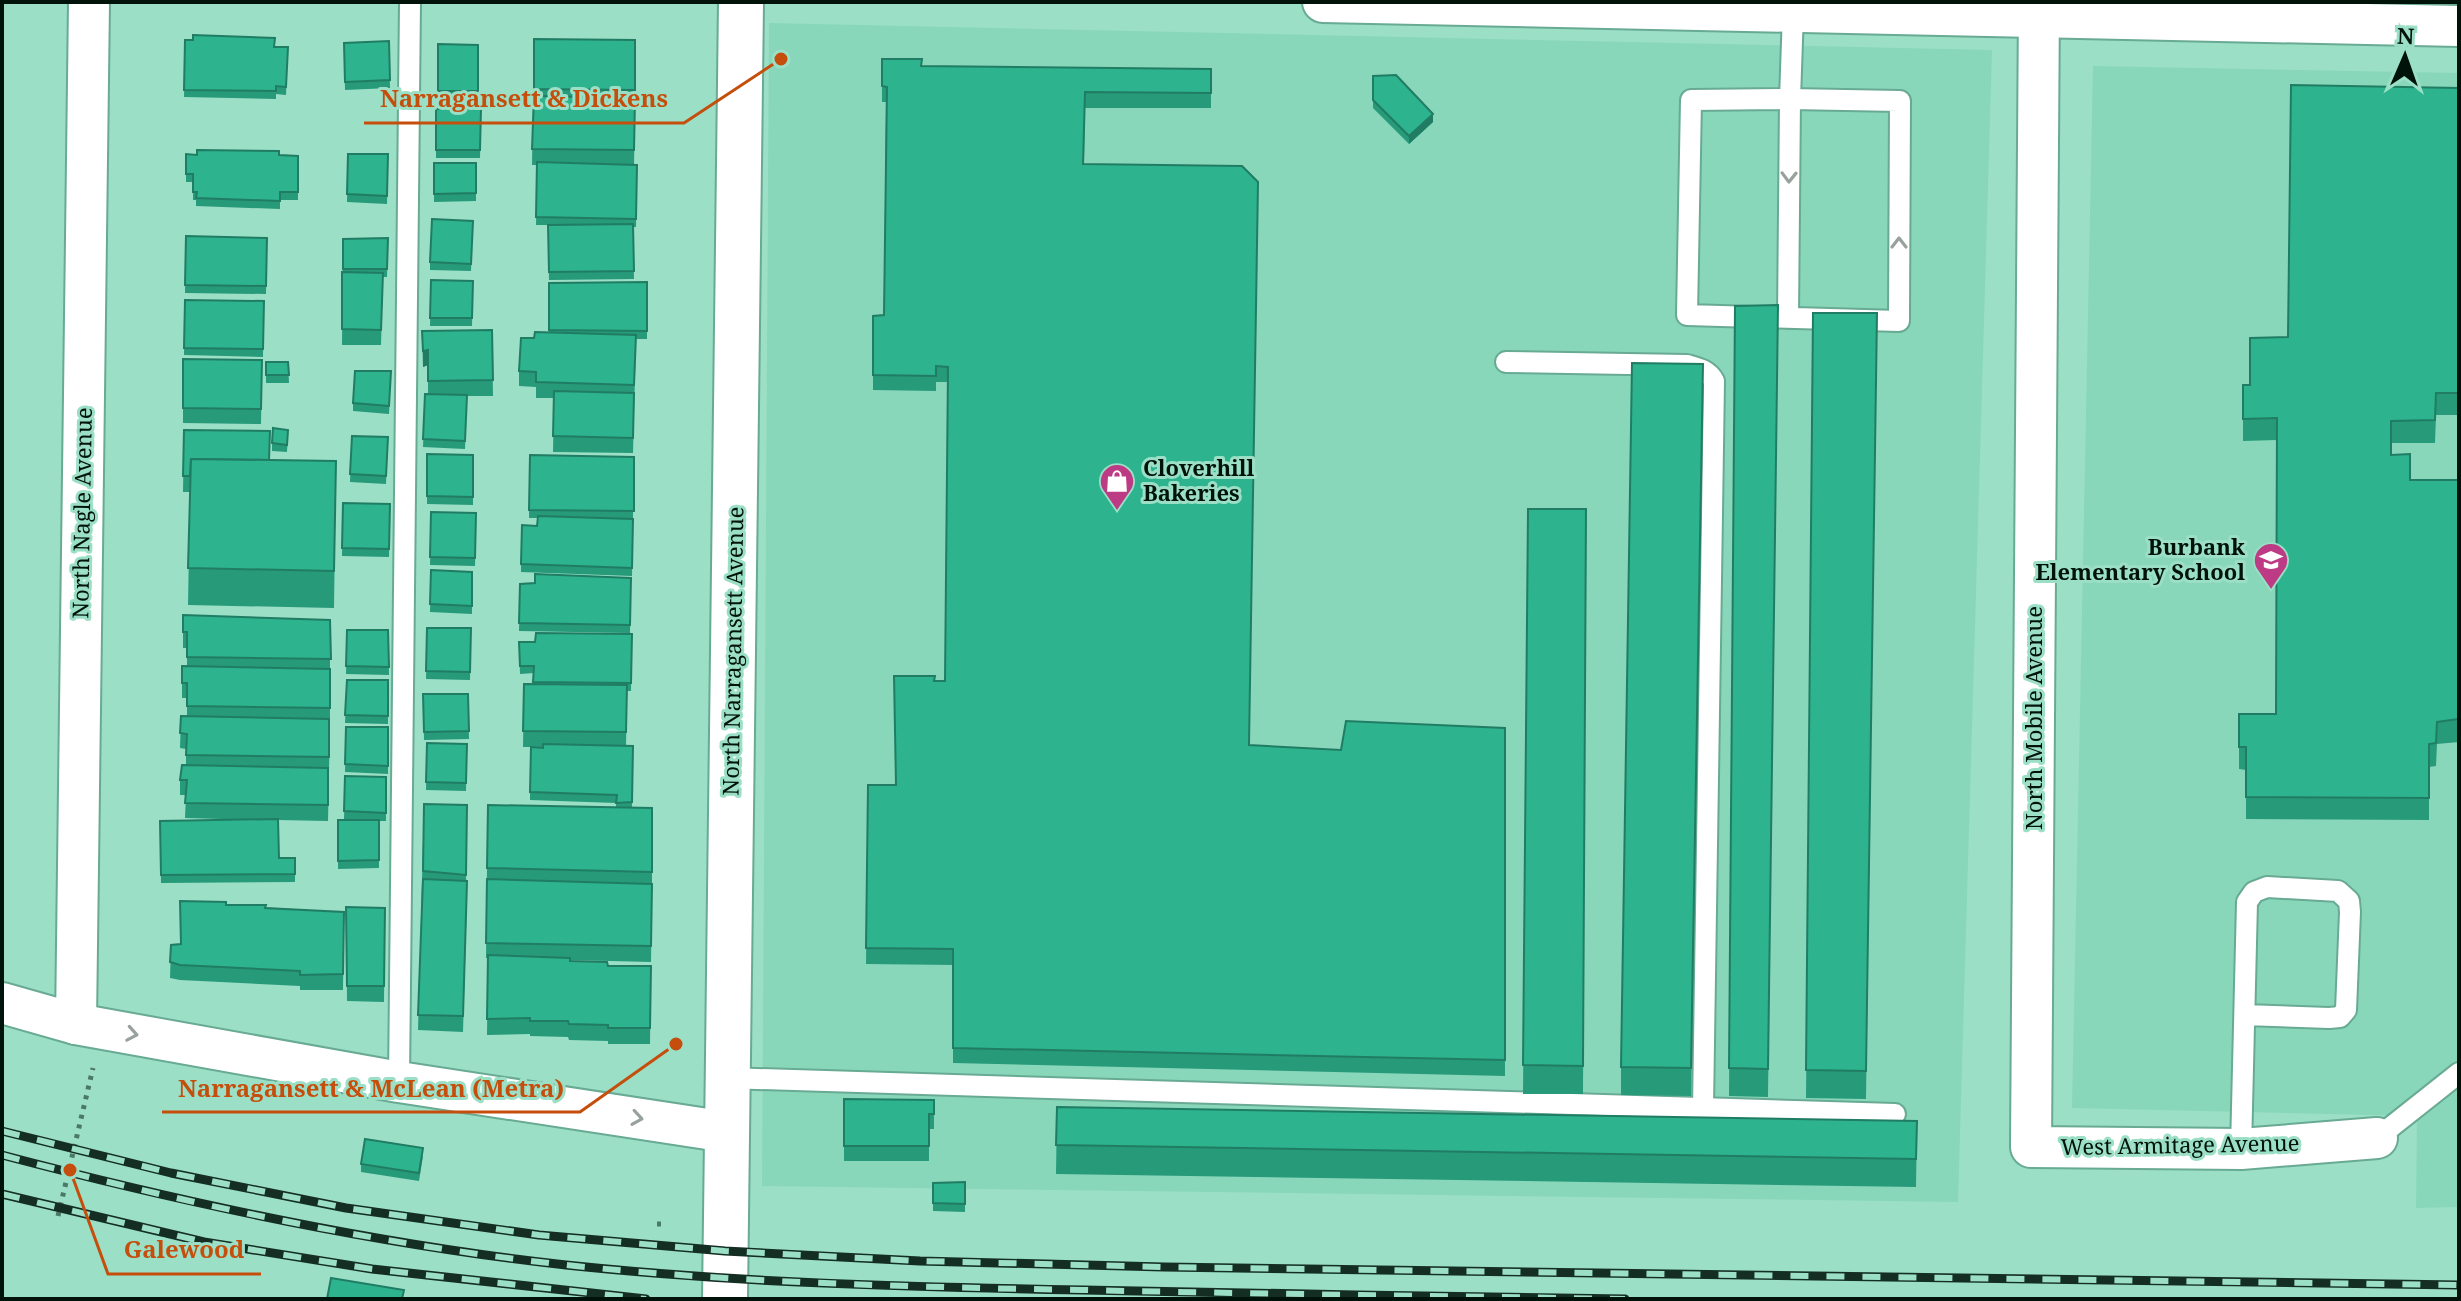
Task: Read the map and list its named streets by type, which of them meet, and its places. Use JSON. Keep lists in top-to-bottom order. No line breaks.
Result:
{"streets":{"street":["North Nagle Avenue","North Narragansett Avenue","North Mobile Avenue","West Armitage Avenue"]},"crossings":[["North Mobile Avenue","West Armitage Avenue"]],"places":{"other":["Narragansett & Dickens","Narragansett & McLean (Metra)","Galewood"],"shop":["Cloverhill Bakeries"],"school or university":["Burbank Elementary School"]},"north":"top"}
